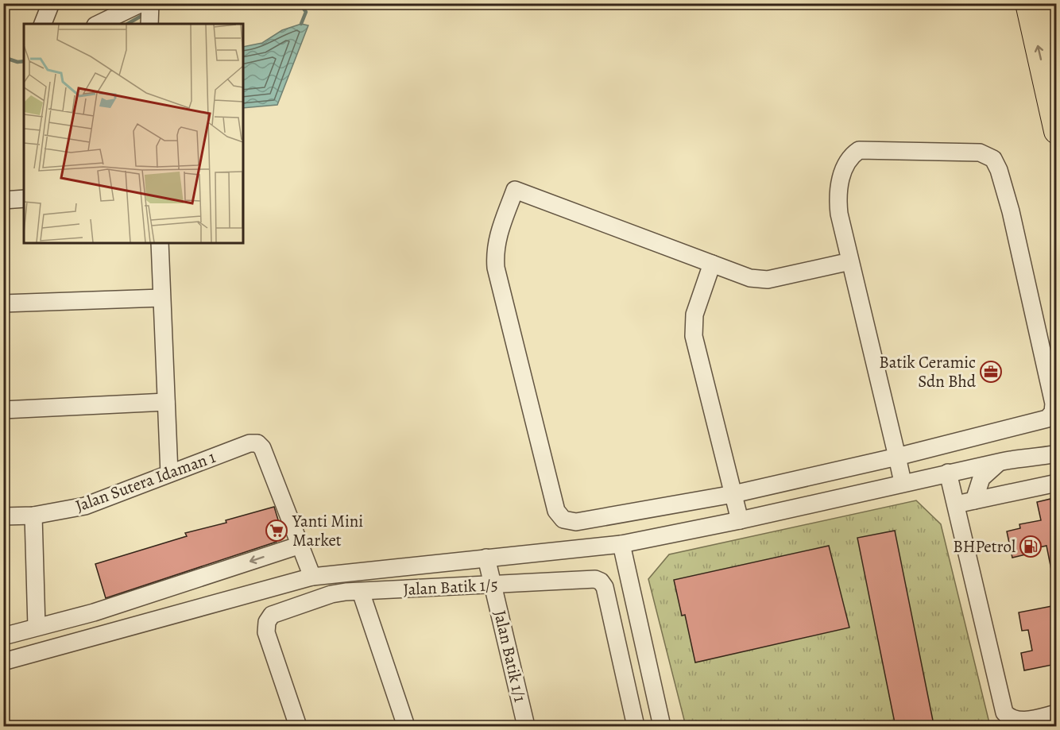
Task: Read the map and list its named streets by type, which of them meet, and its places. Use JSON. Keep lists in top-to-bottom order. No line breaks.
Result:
{"streets":{"street":["Jalan Sutera Idaman 1","Jalan Batik 1/5","Jalan Batik 1/1"]},"crossings":[["Jalan Batik 1/5","Jalan Batik 1/1"]],"places":{"office":["Batik Ceramic Sdn Bhd"],"supermarket":["Yanti Mini Market"],"fuel station":["BHPetrol"]}}
